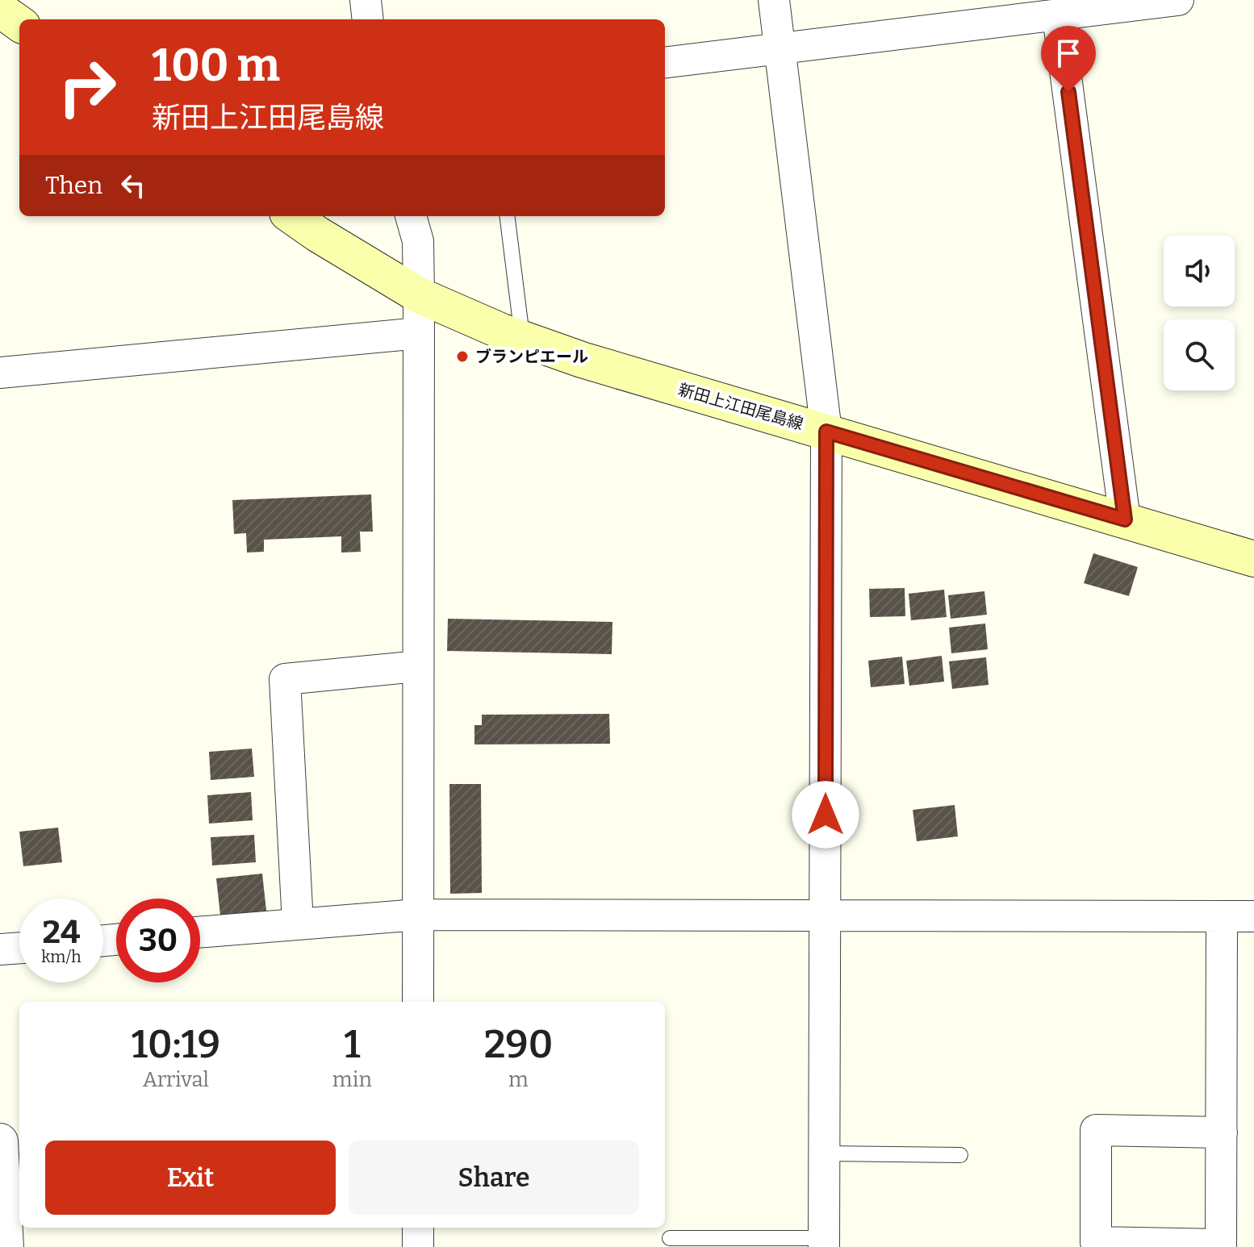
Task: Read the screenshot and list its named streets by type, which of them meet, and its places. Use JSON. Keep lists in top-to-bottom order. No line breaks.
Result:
{"streets":{"main road":["新田上江田尾島線"]},"places":["ブランピエール"],"page":{"turn":["100 m","新田上江田尾島線"],"then":"Then","speed":"24 km/h","limit":"30","eta":["10:19","Arrival","1","min","290","m"],"buttons":["Exit","Share"]}}
